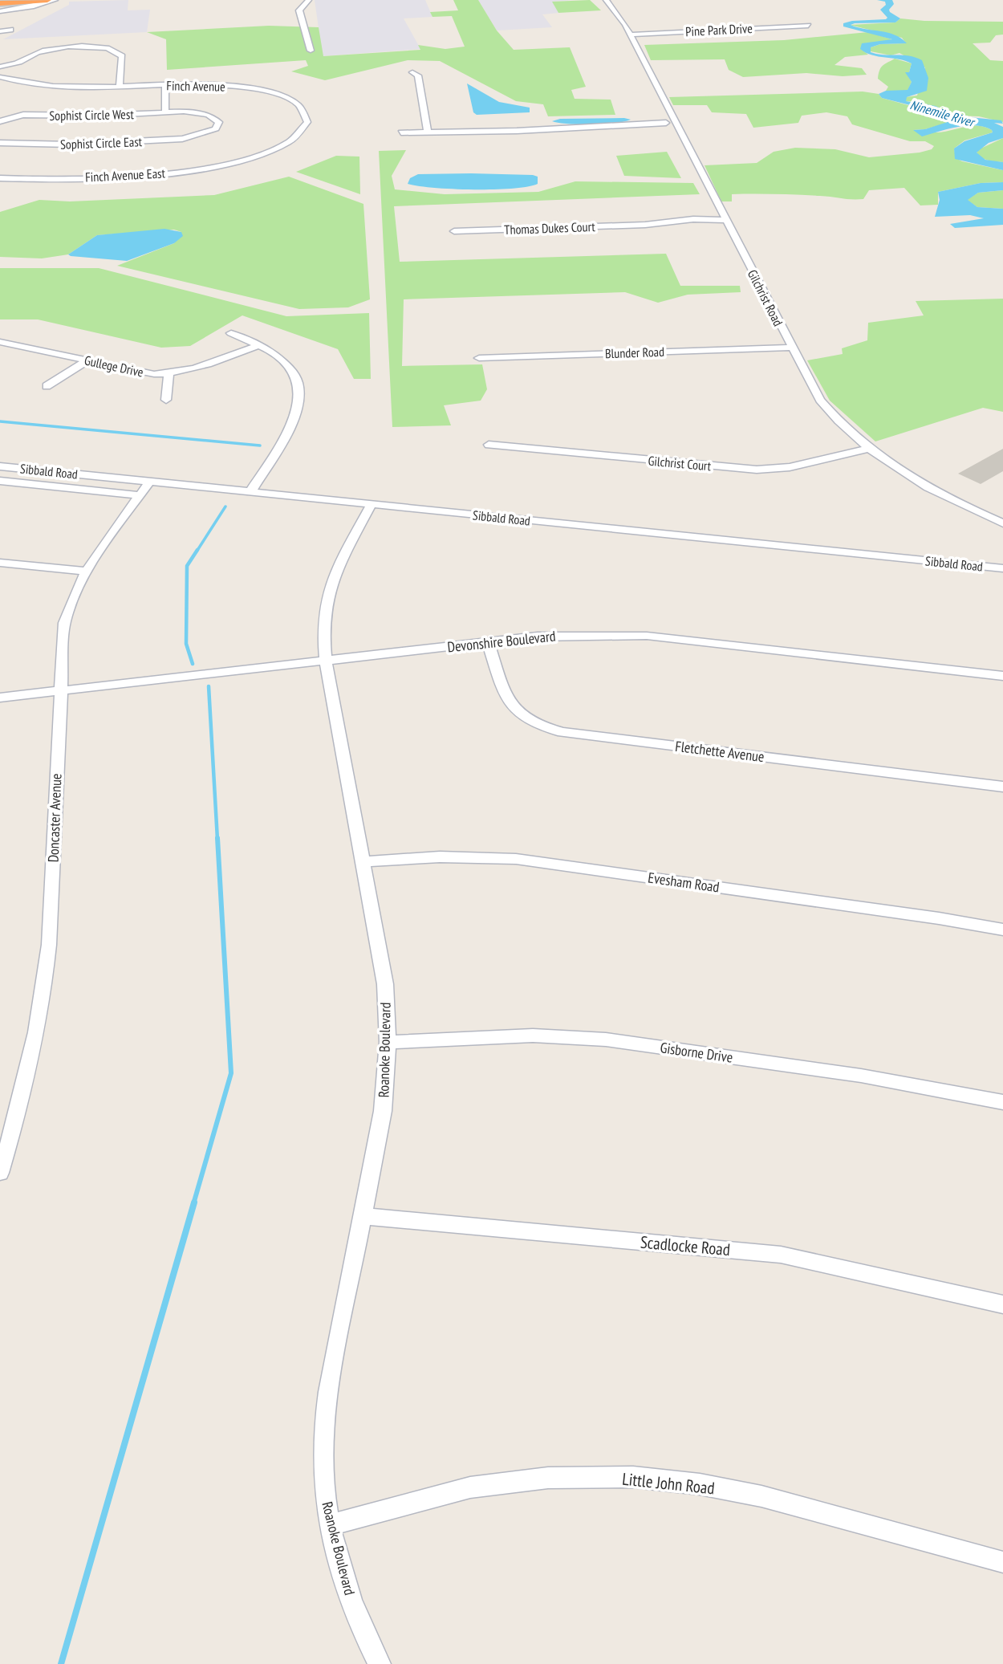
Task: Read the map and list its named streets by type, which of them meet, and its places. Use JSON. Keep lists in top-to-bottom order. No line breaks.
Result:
{"streets":{"street":["Pine Park Drive","Finch Avenue","Sophist Circle West","Sophist Circle East","Finch Avenue East","Thomas Dukes Court","Gilchrist Road","Blunder Road","Gullege Drive","Gilchrist Court","Sibbald Road","Devonshire Boulevard","Fletchette Avenue","Doncaster Avenue","Evesham Road","Roanoke Boulevard","Gisborne Drive","Scadlocke Road","Little John Road"]},"crossings":[["Pine Park Drive","Gilchrist Road"],["Finch Avenue","Finch Avenue East"],["Sophist Circle West","Sophist Circle East"],["Thomas Dukes Court","Gilchrist Road"],["Gilchrist Road","Blunder Road"],["Gilchrist Road","Gilchrist Court"],["Sibbald Road","Doncaster Avenue"],["Sibbald Road","Roanoke Boulevard"],["Devonshire Boulevard","Fletchette Avenue"],["Devonshire Boulevard","Doncaster Avenue"],["Devonshire Boulevard","Roanoke Boulevard"],["Evesham Road","Roanoke Boulevard"],["Roanoke Boulevard","Gisborne Drive"],["Roanoke Boulevard","Scadlocke Road"],["Roanoke Boulevard","Little John Road"]],"water":["Ninemile River"]}
